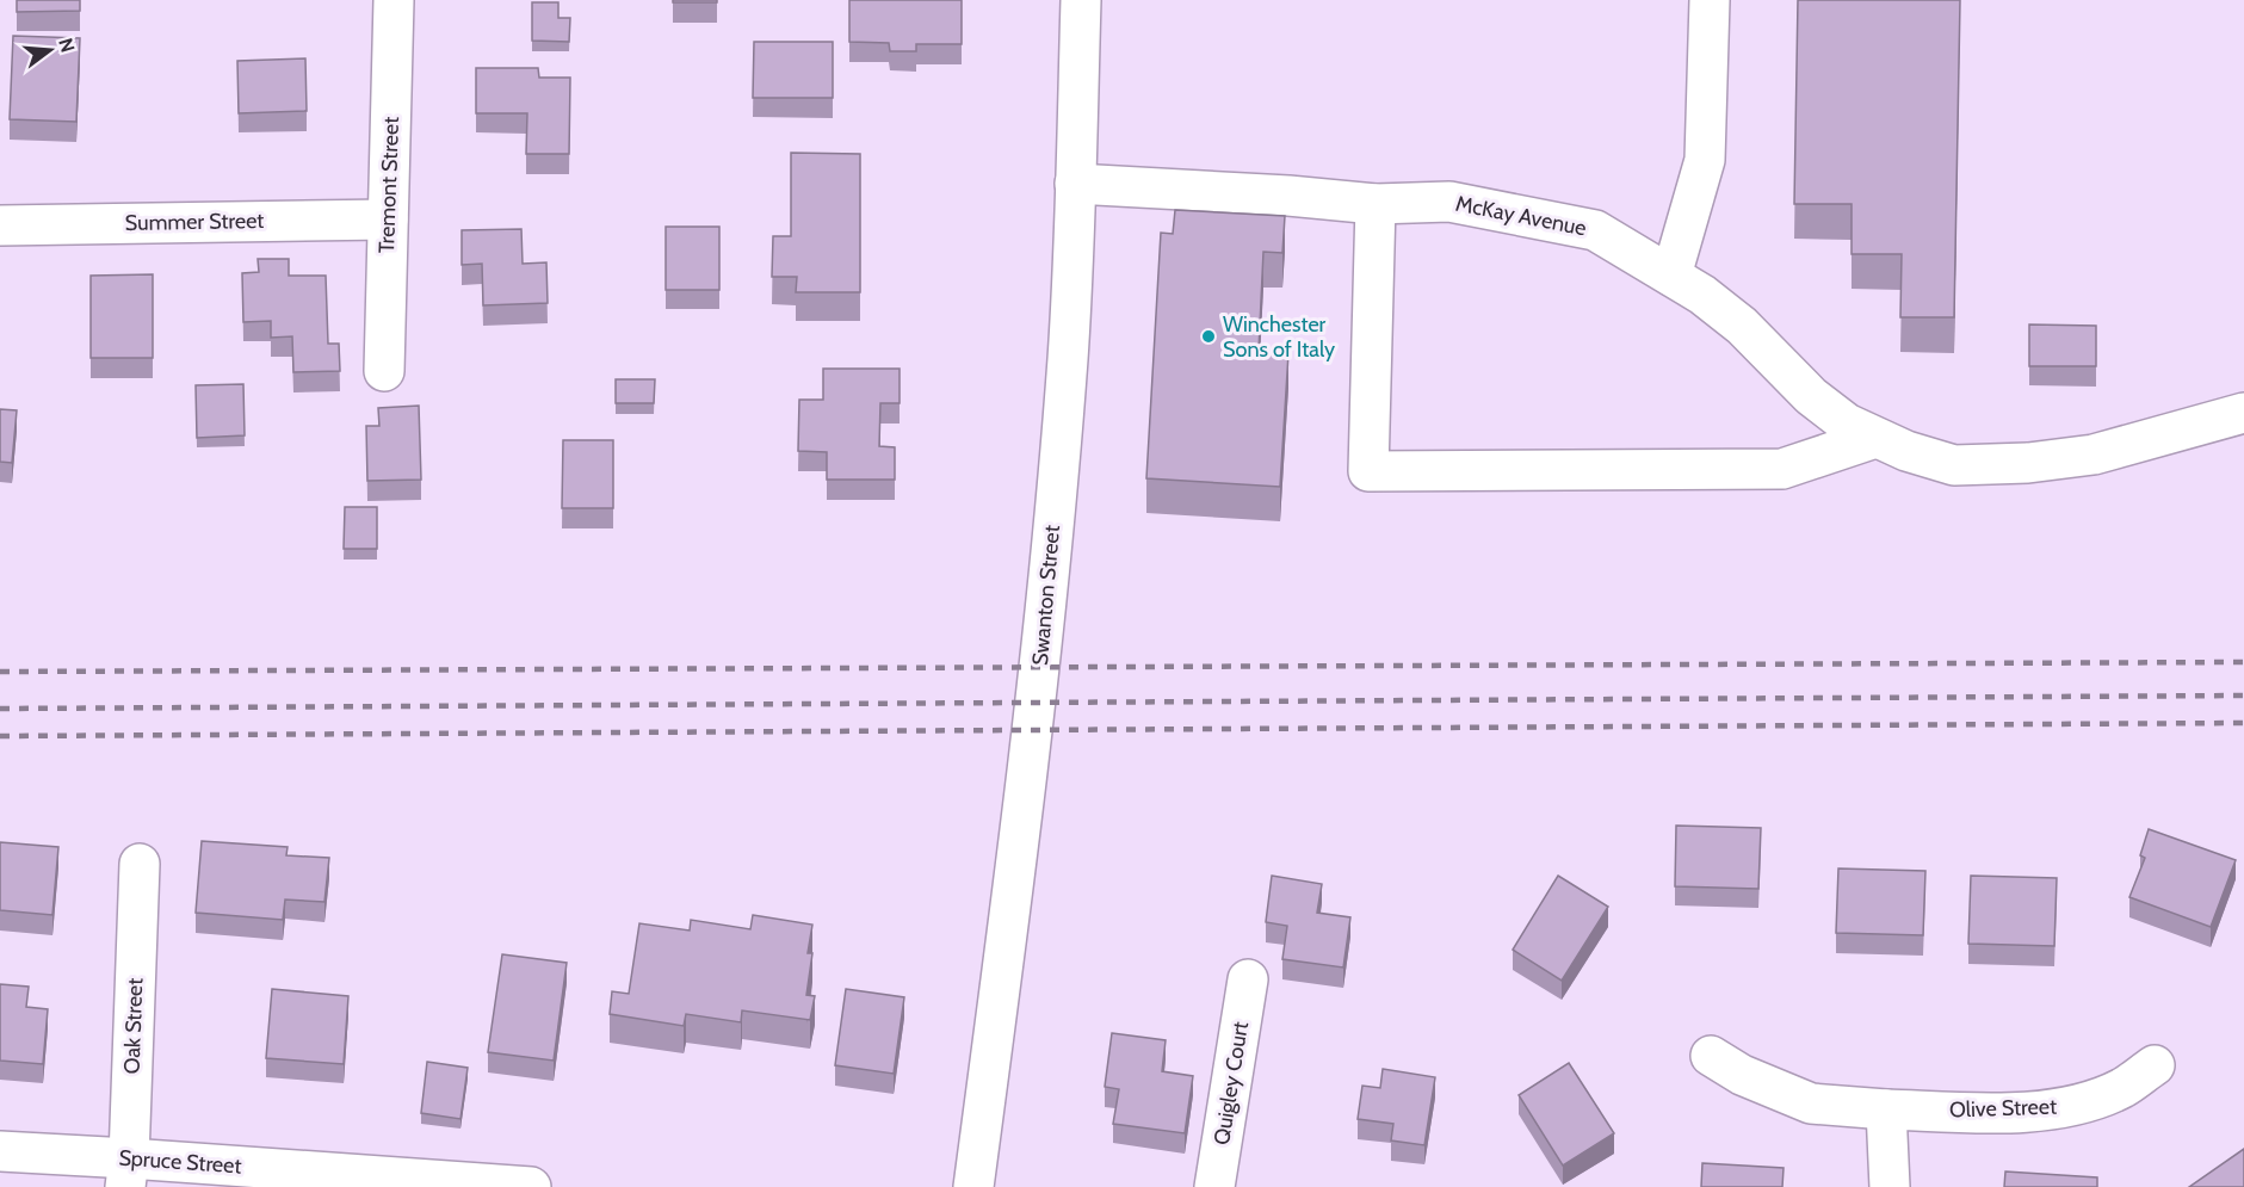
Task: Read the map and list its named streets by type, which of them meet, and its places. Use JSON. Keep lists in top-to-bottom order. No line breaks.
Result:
{"streets":{"street":["Tremont Street","McKay Avenue","Summer Street","Swanton Street","Oak Street","Quigley Court","Olive Street","Spruce Street"]},"crossings":[["Tremont Street","Summer Street"],["McKay Avenue","Swanton Street"],["Oak Street","Spruce Street"]],"places":["Winchester Sons of Italy"],"north":"right"}
